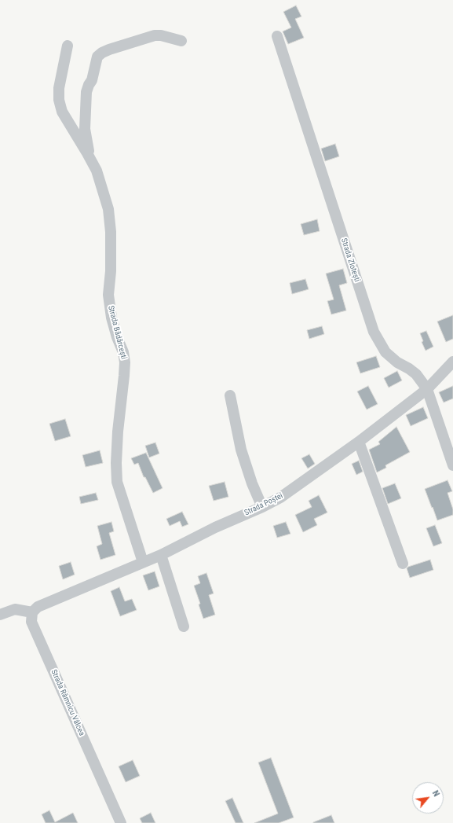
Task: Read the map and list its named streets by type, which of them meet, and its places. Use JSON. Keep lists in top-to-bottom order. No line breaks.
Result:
{"streets":{"street":["Strada Zlotești","Strada Bădărcești","Strada Poștei","Strada Râmnicu Vâlcea"]},"crossings":[["Strada Zlotești","Strada Poștei"],["Strada Bădărcești","Strada Poștei"],["Strada Poștei","Strada Râmnicu Vâlcea"]],"north":"top right"}
